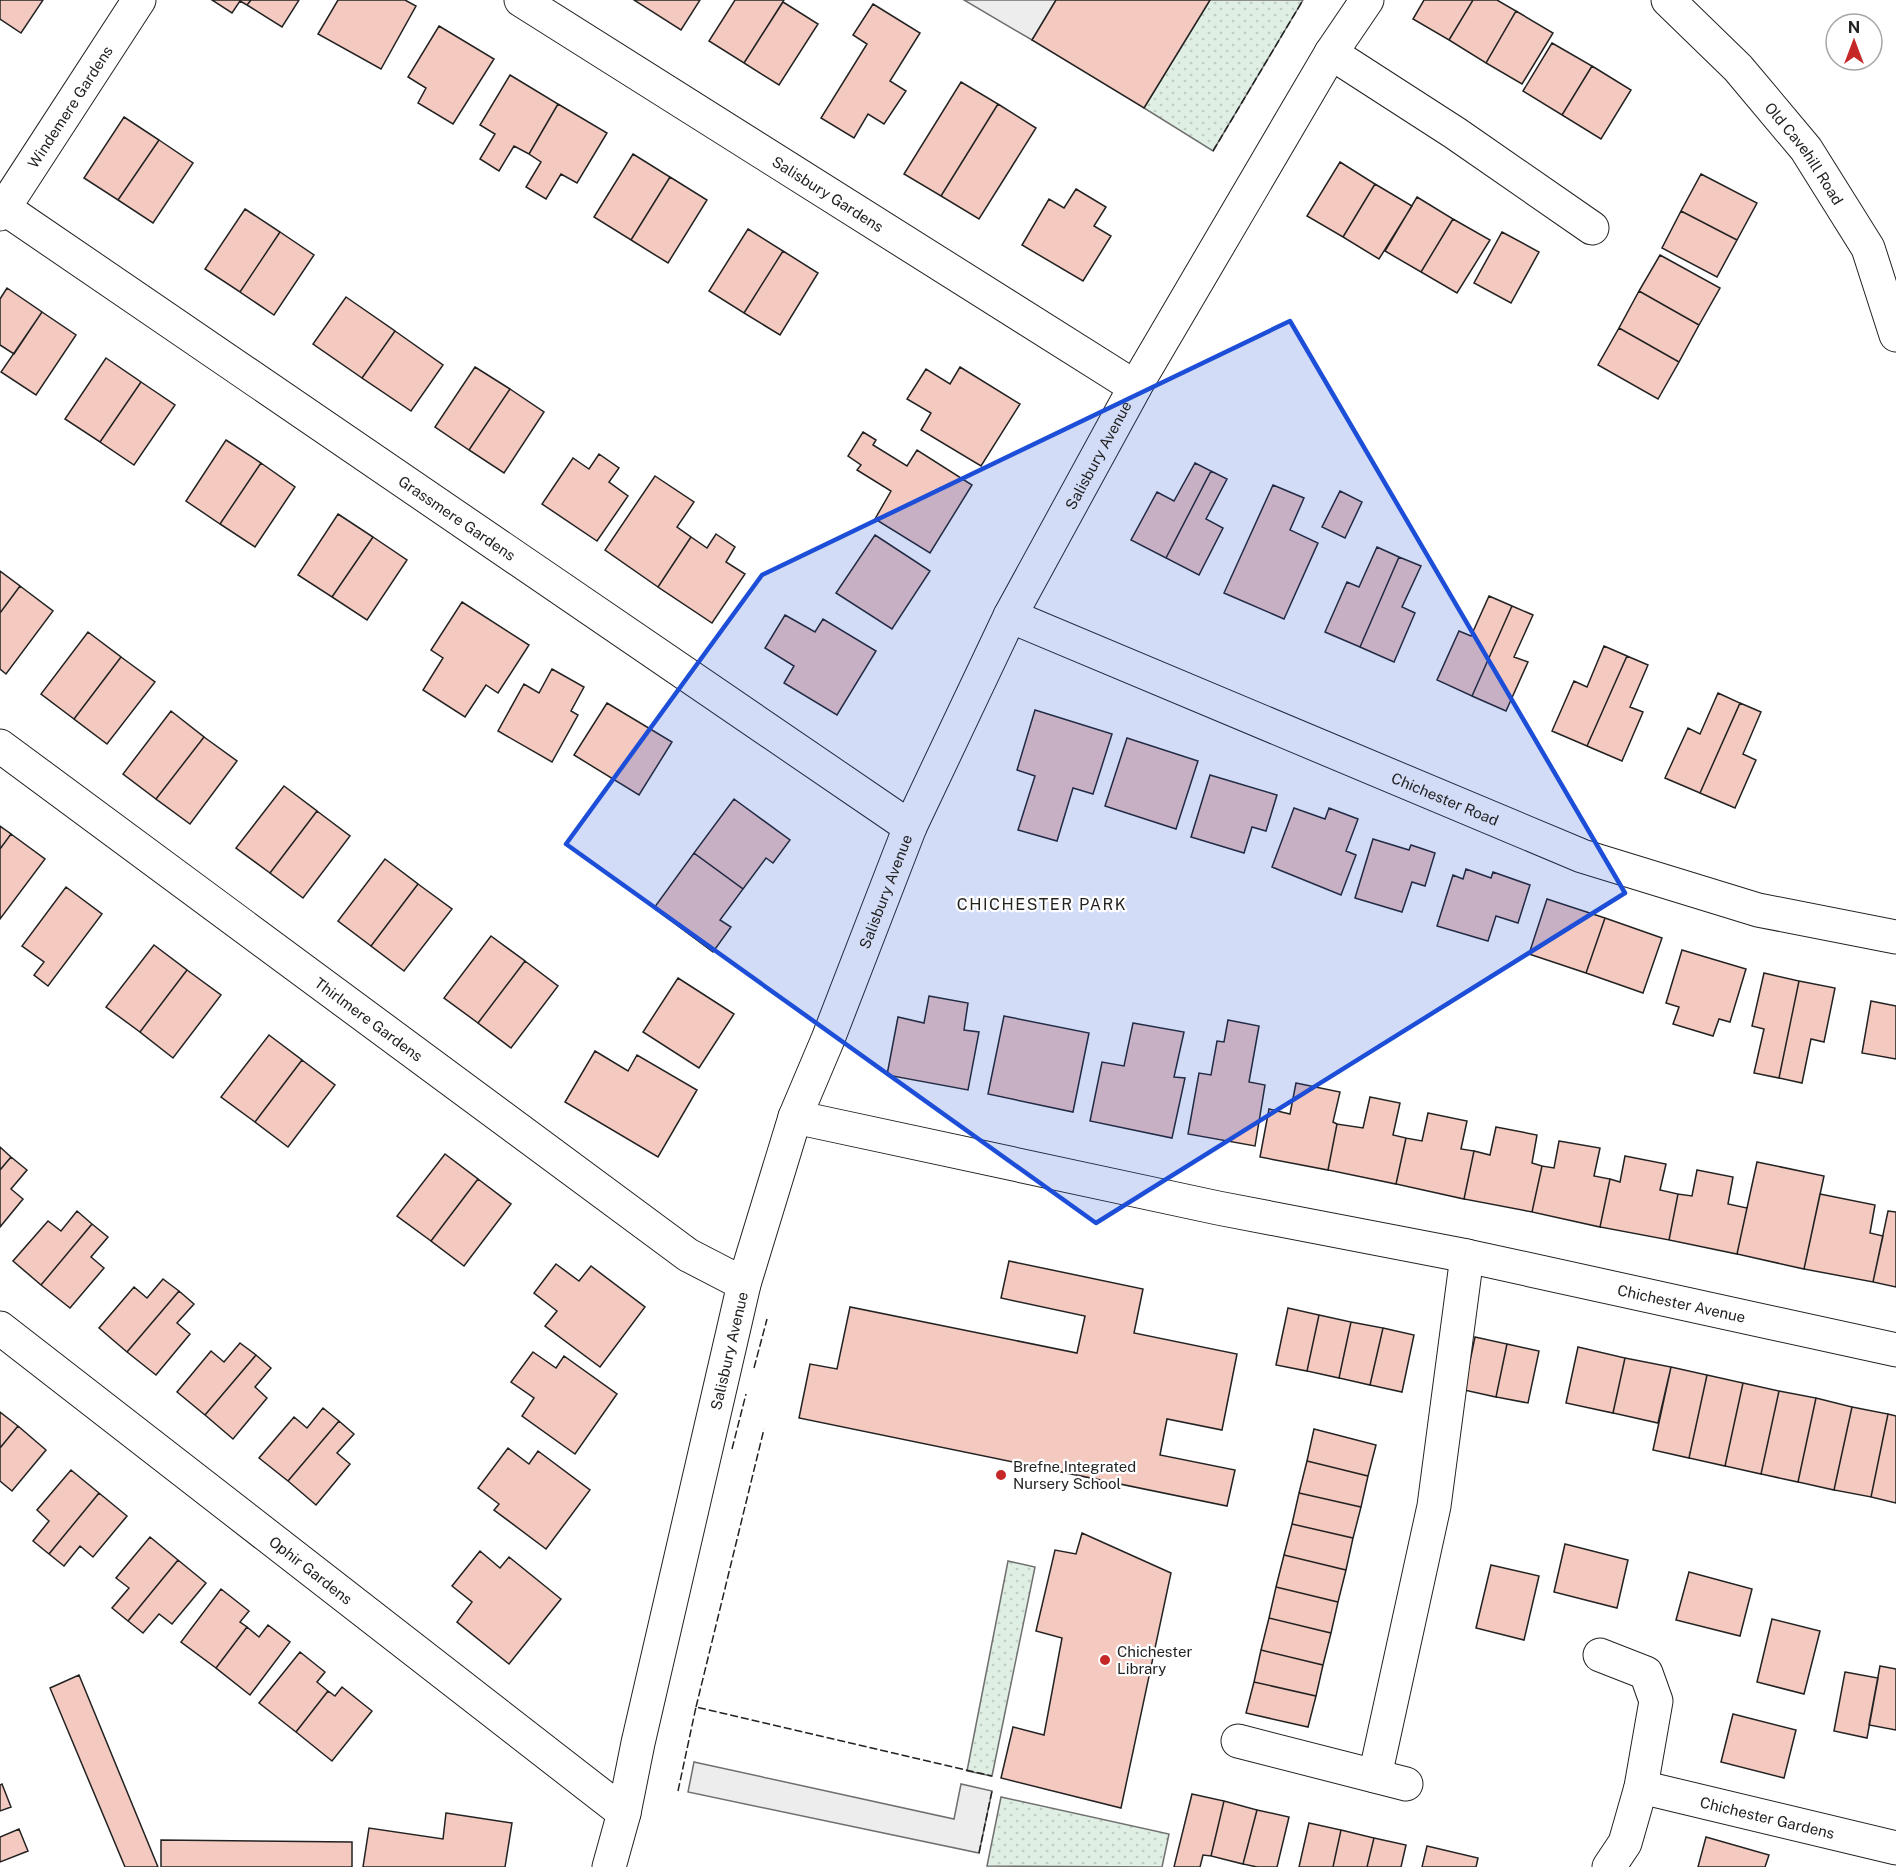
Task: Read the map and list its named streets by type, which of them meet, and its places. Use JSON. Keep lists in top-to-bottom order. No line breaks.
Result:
{"streets":{"street":["Windemere Gardens","Old Cavehill Road","Salisbury Gardens","Salisbury Avenue","Grassmere Gardens","Chichester Road","Thirlmere Gardens","Chichester Avenue","Ophir Gardens","Chichester Gardens"]},"crossings":[["Windemere Gardens","Grassmere Gardens"],["Salisbury Gardens","Salisbury Avenue"],["Salisbury Avenue","Grassmere Gardens"],["Salisbury Avenue","Chichester Road"],["Salisbury Avenue","Thirlmere Gardens"],["Salisbury Avenue","Chichester Avenue"],["Salisbury Avenue","Ophir Gardens"]],"districts":["CHICHESTER PARK"],"places":["Brefne Integrated Nursery School","Chichester Library"],"north":"top"}
